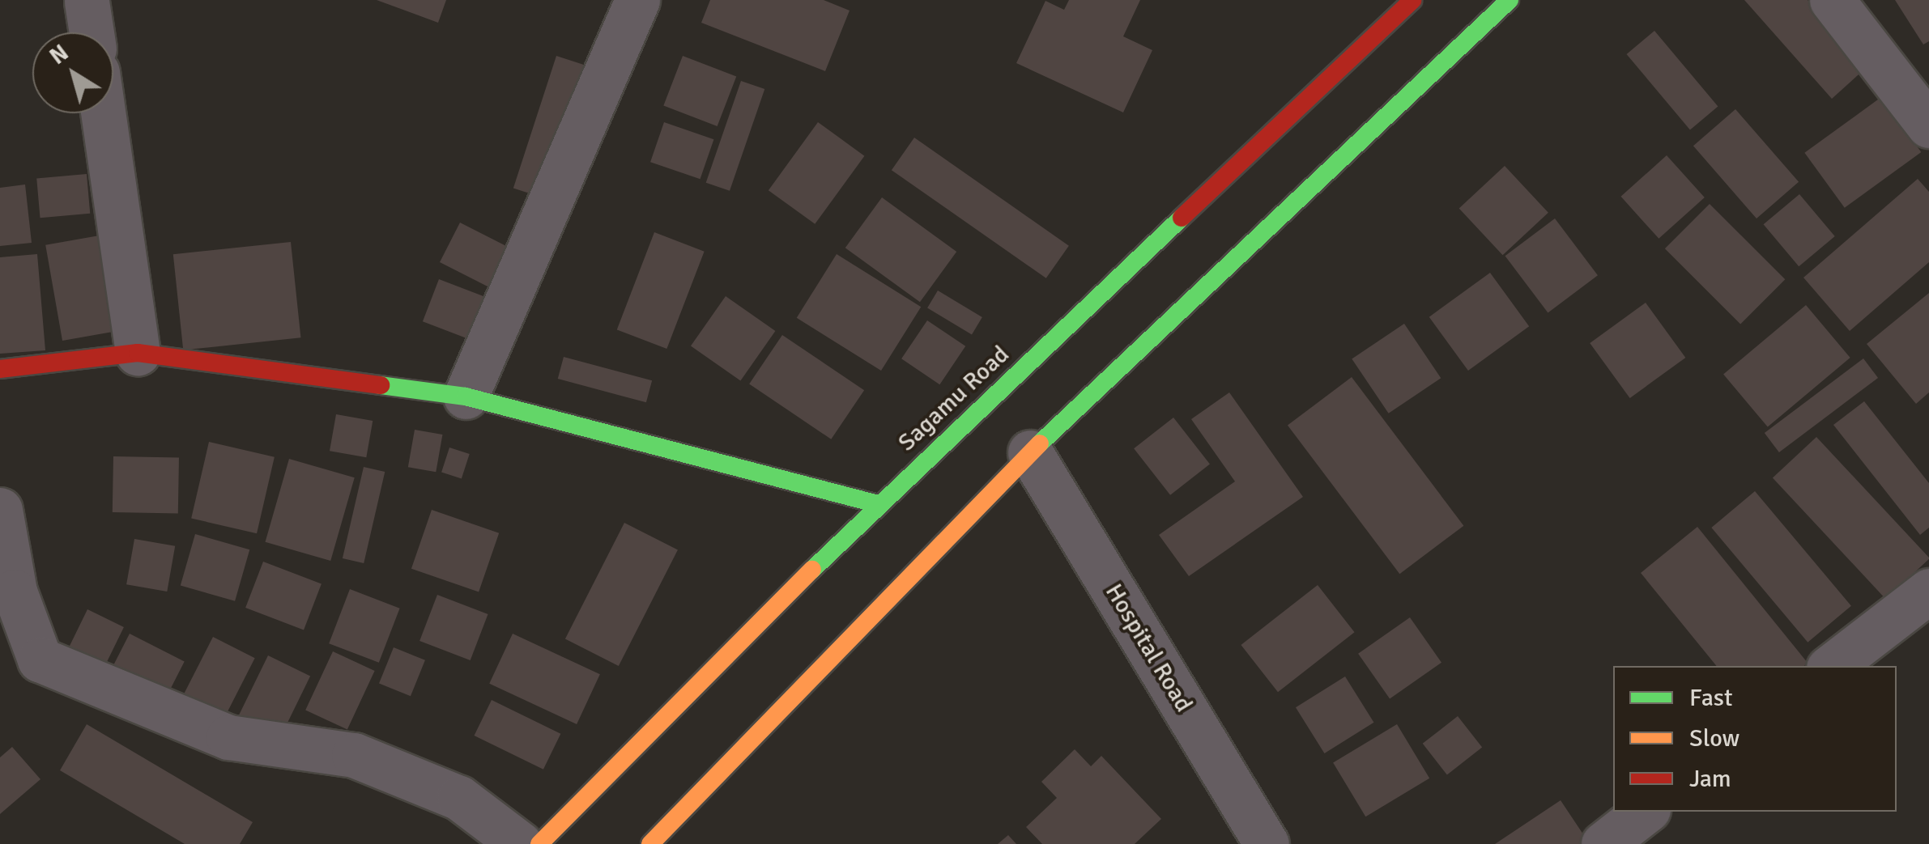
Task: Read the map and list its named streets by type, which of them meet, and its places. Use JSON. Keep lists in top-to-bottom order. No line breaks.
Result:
{"streets":{"main road":["Sagamu Road"],"street":["Hospital Road"]},"legend":["Fast","Slow","Jam"],"north":"top left"}
